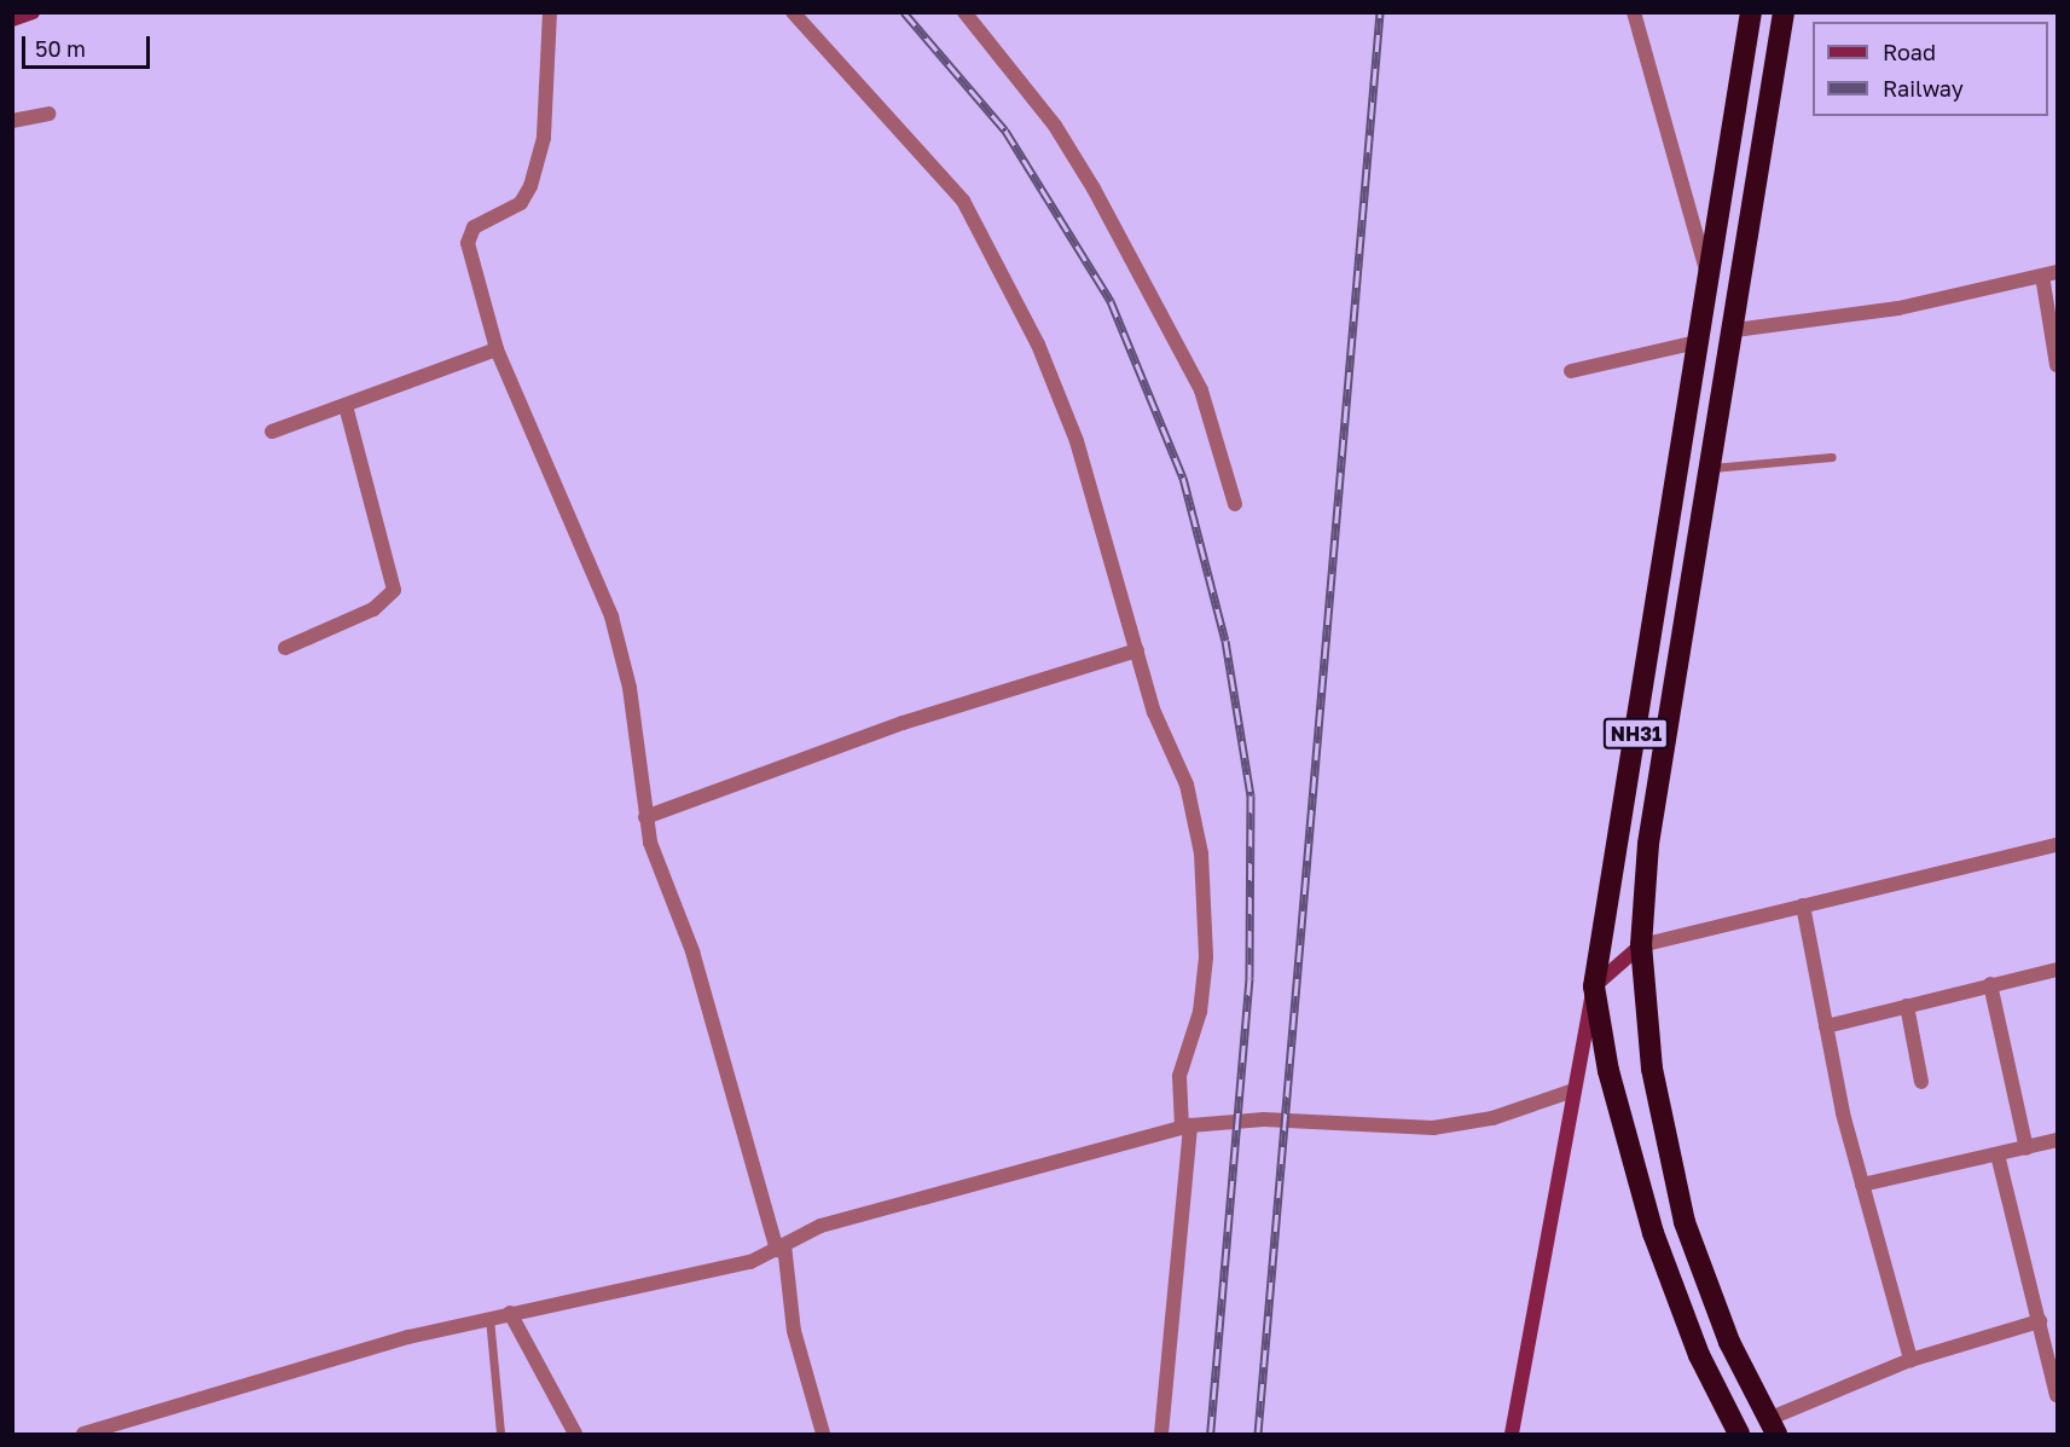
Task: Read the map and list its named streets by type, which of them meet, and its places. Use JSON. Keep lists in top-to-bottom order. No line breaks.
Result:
{"streets":{"highway":["NH31"]},"legend":["Road","Railway"],"scale_bar":"50 m"}
